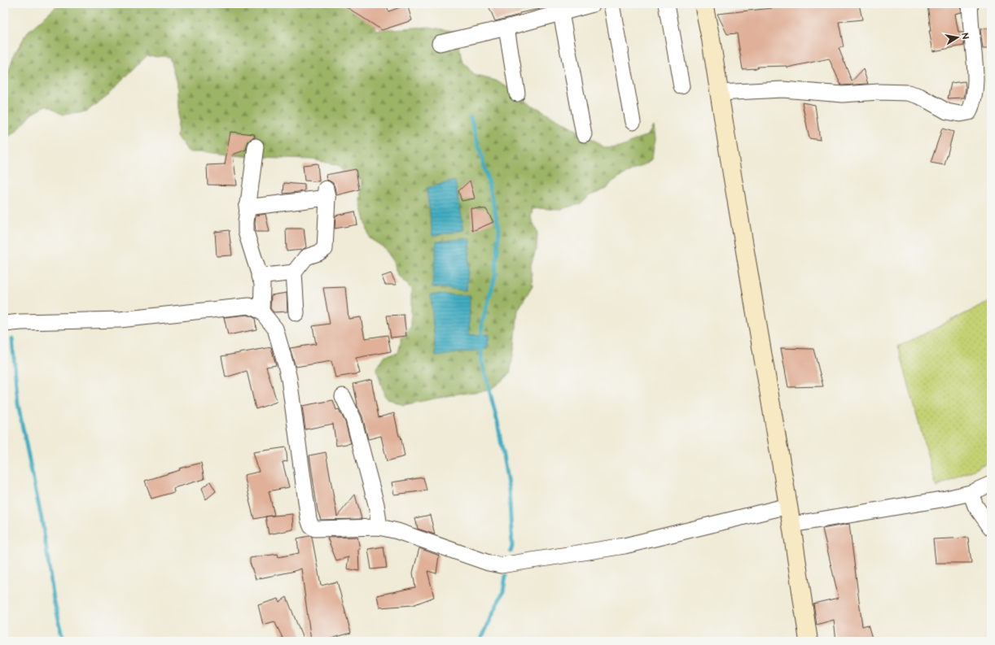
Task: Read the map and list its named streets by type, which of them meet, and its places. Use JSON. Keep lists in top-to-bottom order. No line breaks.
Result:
{"north":"right"}
